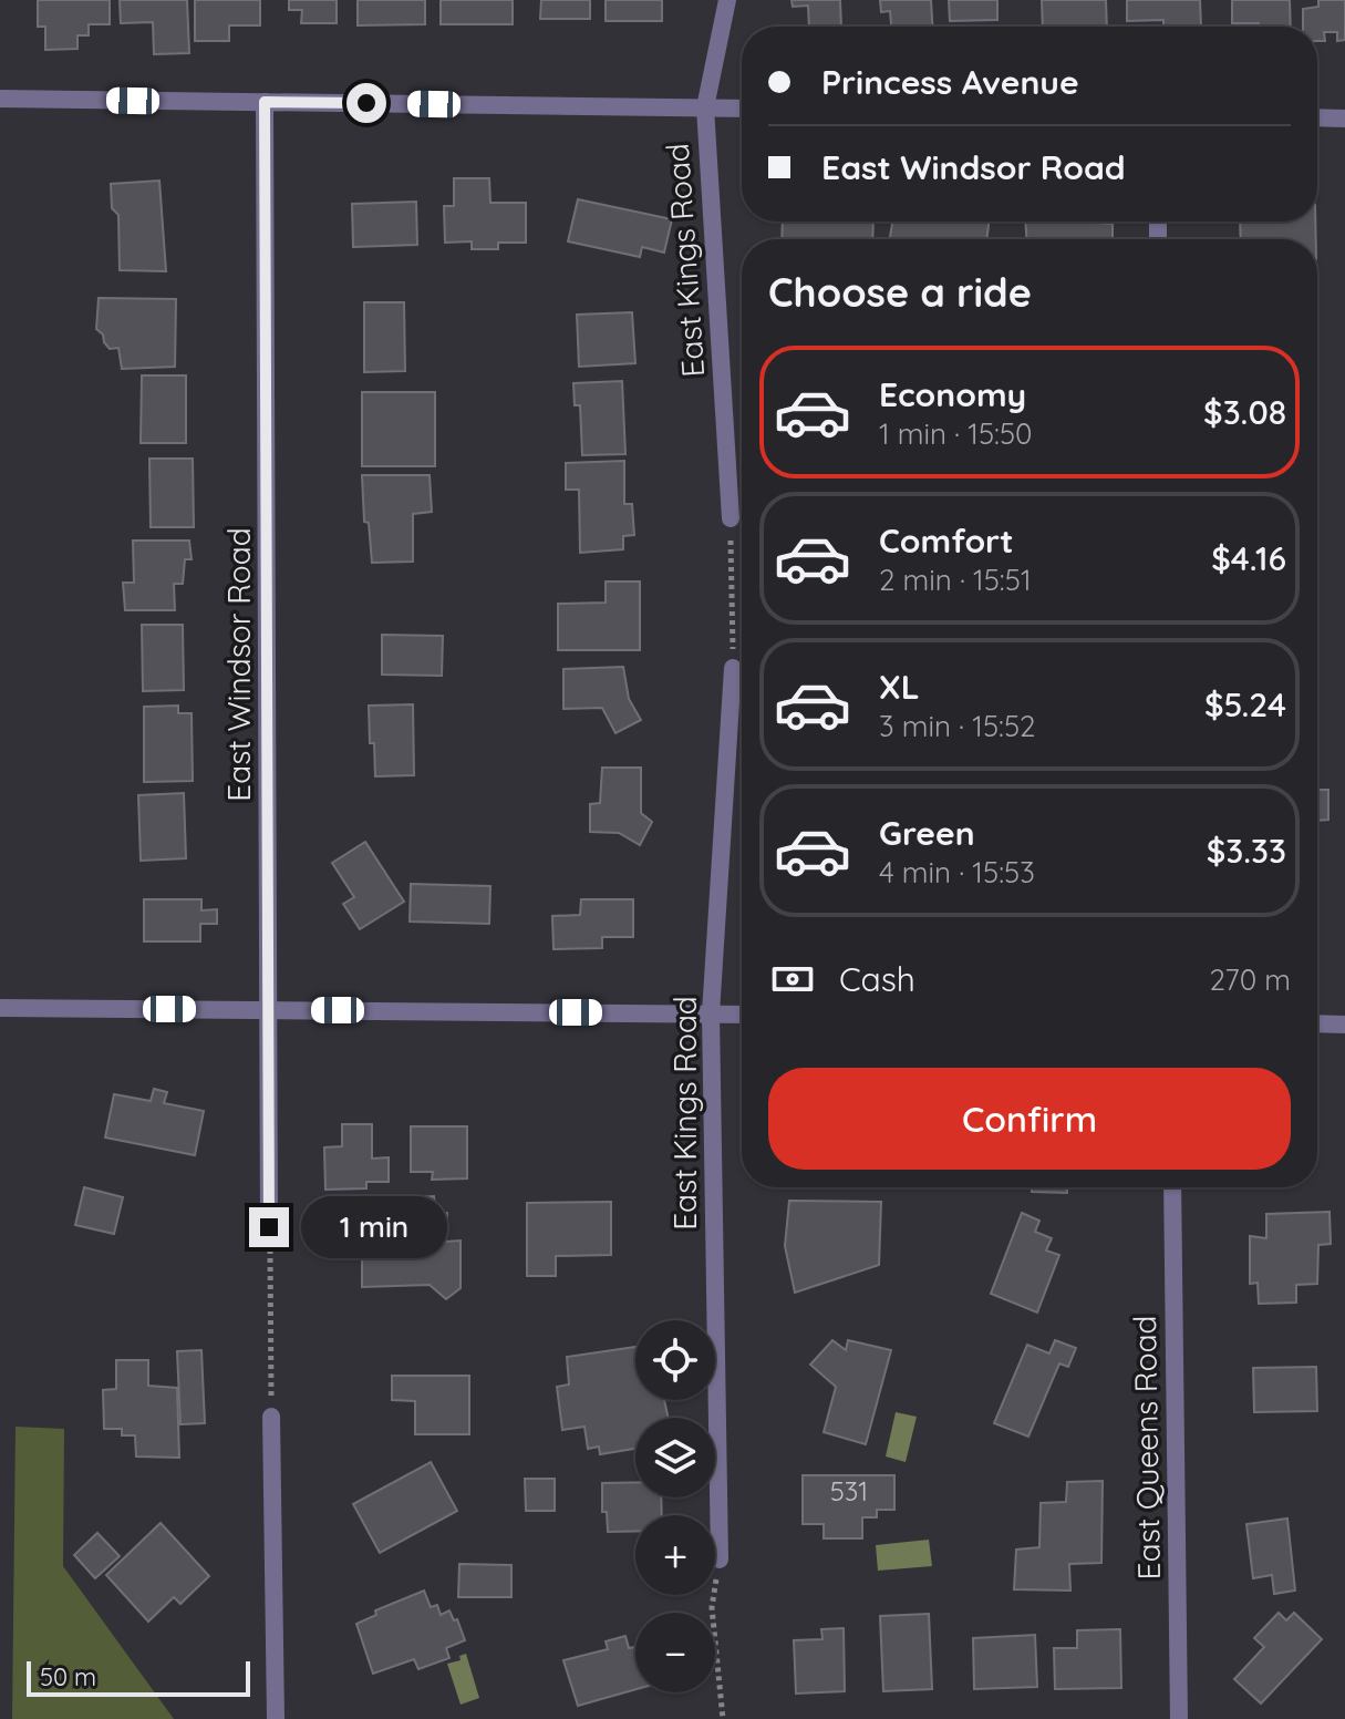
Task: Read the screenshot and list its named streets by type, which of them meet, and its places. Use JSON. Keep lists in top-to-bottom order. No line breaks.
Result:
{"streets":{"street":["East Kings Road","East Windsor Road","East Queens Road"]},"house_numbers":["531"],"scale_bar":"50 m","page":{"banner":["Princess Avenue","East Windsor Road"],"heading":"Choose a ride","list":[{"name":"Economy","note":"1 min · 15:50","value":"$3.08"},{"name":"Comfort","note":"2 min · 15:51","value":"$4.16"},{"name":"XL","note":"3 min · 15:52","value":"$5.24"},{"name":"Green","note":"4 min · 15:53","value":"$3.33"}],"pay":["Cash","270 m"],"buttons":"Confirm","bubble":"1 min","map_buttons":["+","−"],"scale":"50 m"}}
